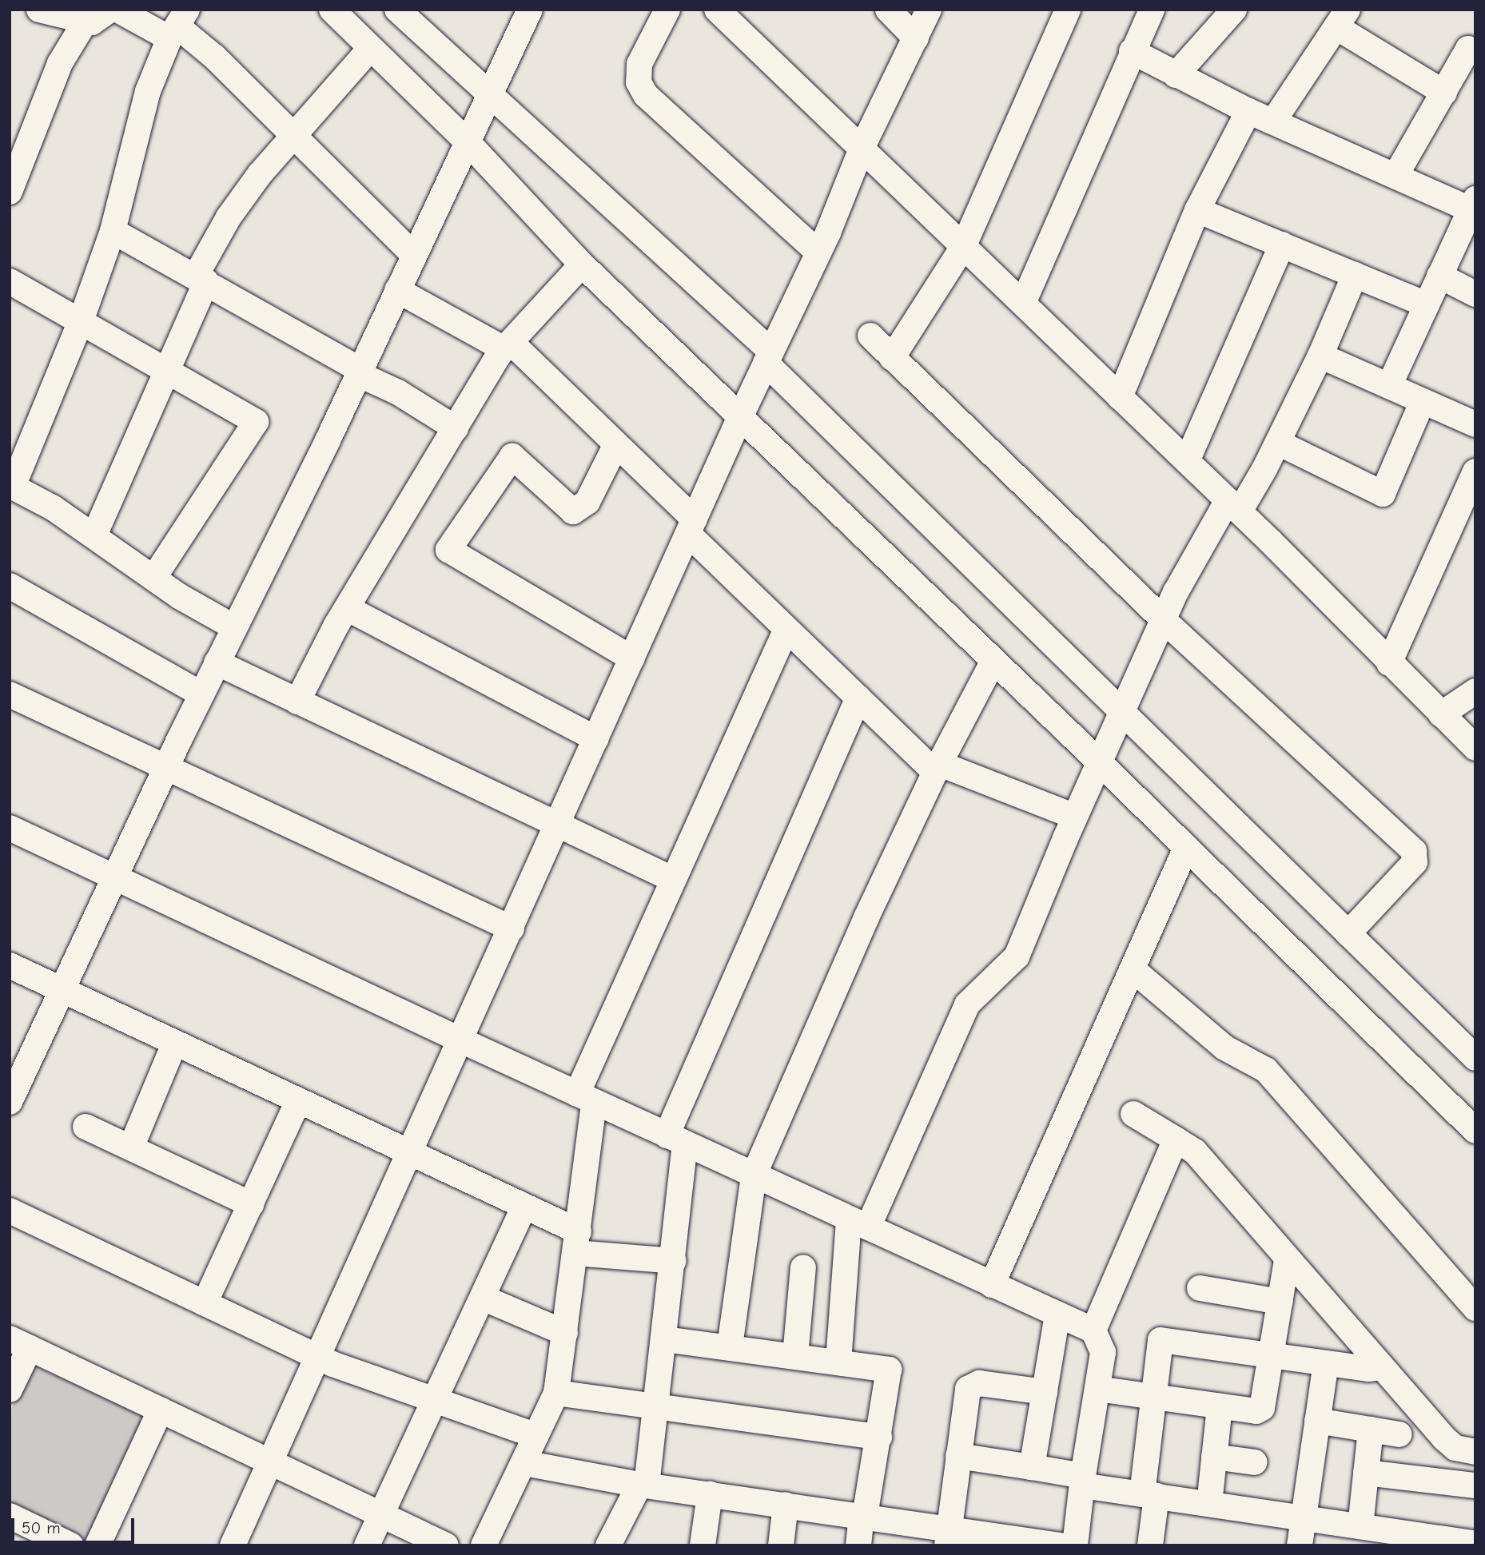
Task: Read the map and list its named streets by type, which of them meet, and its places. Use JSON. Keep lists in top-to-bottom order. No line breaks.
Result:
{"scale_bar":"50 m"}
